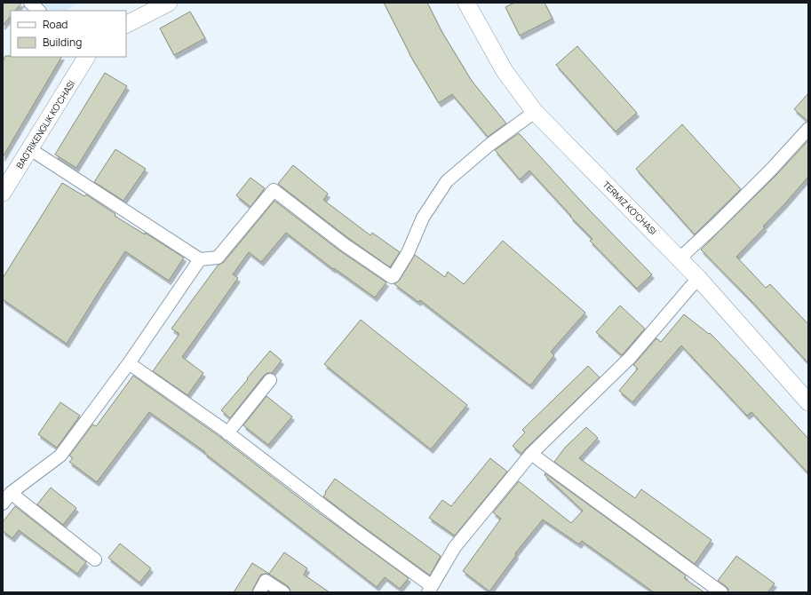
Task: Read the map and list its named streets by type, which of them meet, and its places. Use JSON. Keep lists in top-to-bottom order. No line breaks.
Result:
{"streets":{"main road":["BAG'RIKENGLIK KO'CHASI","TERMIZ KO'CHASI"]},"legend":["Road","Building"]}
